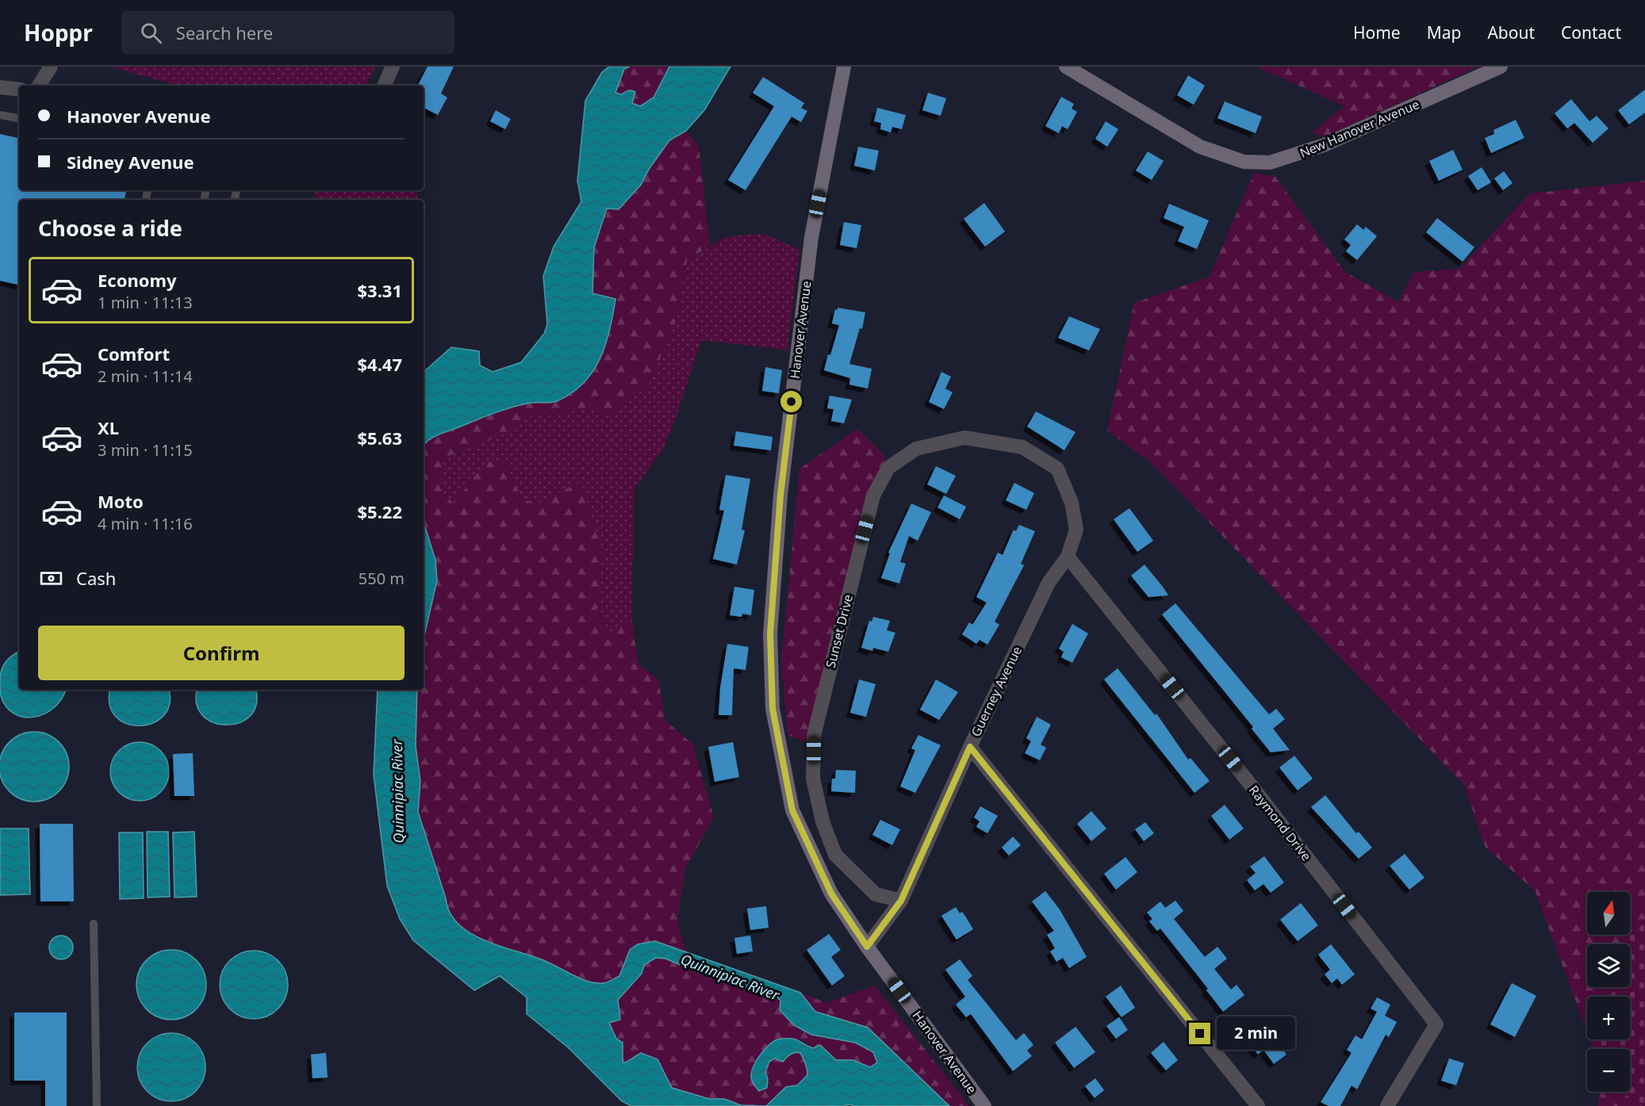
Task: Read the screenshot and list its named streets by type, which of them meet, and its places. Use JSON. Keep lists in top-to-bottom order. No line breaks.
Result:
{"streets":{"main road":["New Hanover Avenue","Hanover Avenue"],"street":["Sunset Drive","Guerney Avenue","Raymond Drive"]},"crossings":[["Hanover Avenue","Guerney Avenue"],["Sunset Drive","Guerney Avenue"],["Guerney Avenue","Raymond Drive"]],"water":["Quinnipiac River"],"north":"top","page":{"header":"Hoppr","search":"Search here","nav":["Home","Map","About","Contact"],"banner":["Hanover Avenue","Sidney Avenue"],"heading":"Choose a ride","list":[{"name":"Economy","note":"1 min · 11:13","value":"$3.31"},{"name":"Comfort","note":"2 min · 11:14","value":"$4.47"},{"name":"XL","note":"3 min · 11:15","value":"$5.63"},{"name":"Moto","note":"4 min · 11:16","value":"$5.22"}],"pay":["Cash","550 m"],"buttons":"Confirm","map_buttons":["+","−"],"bubble":"2 min"}}
